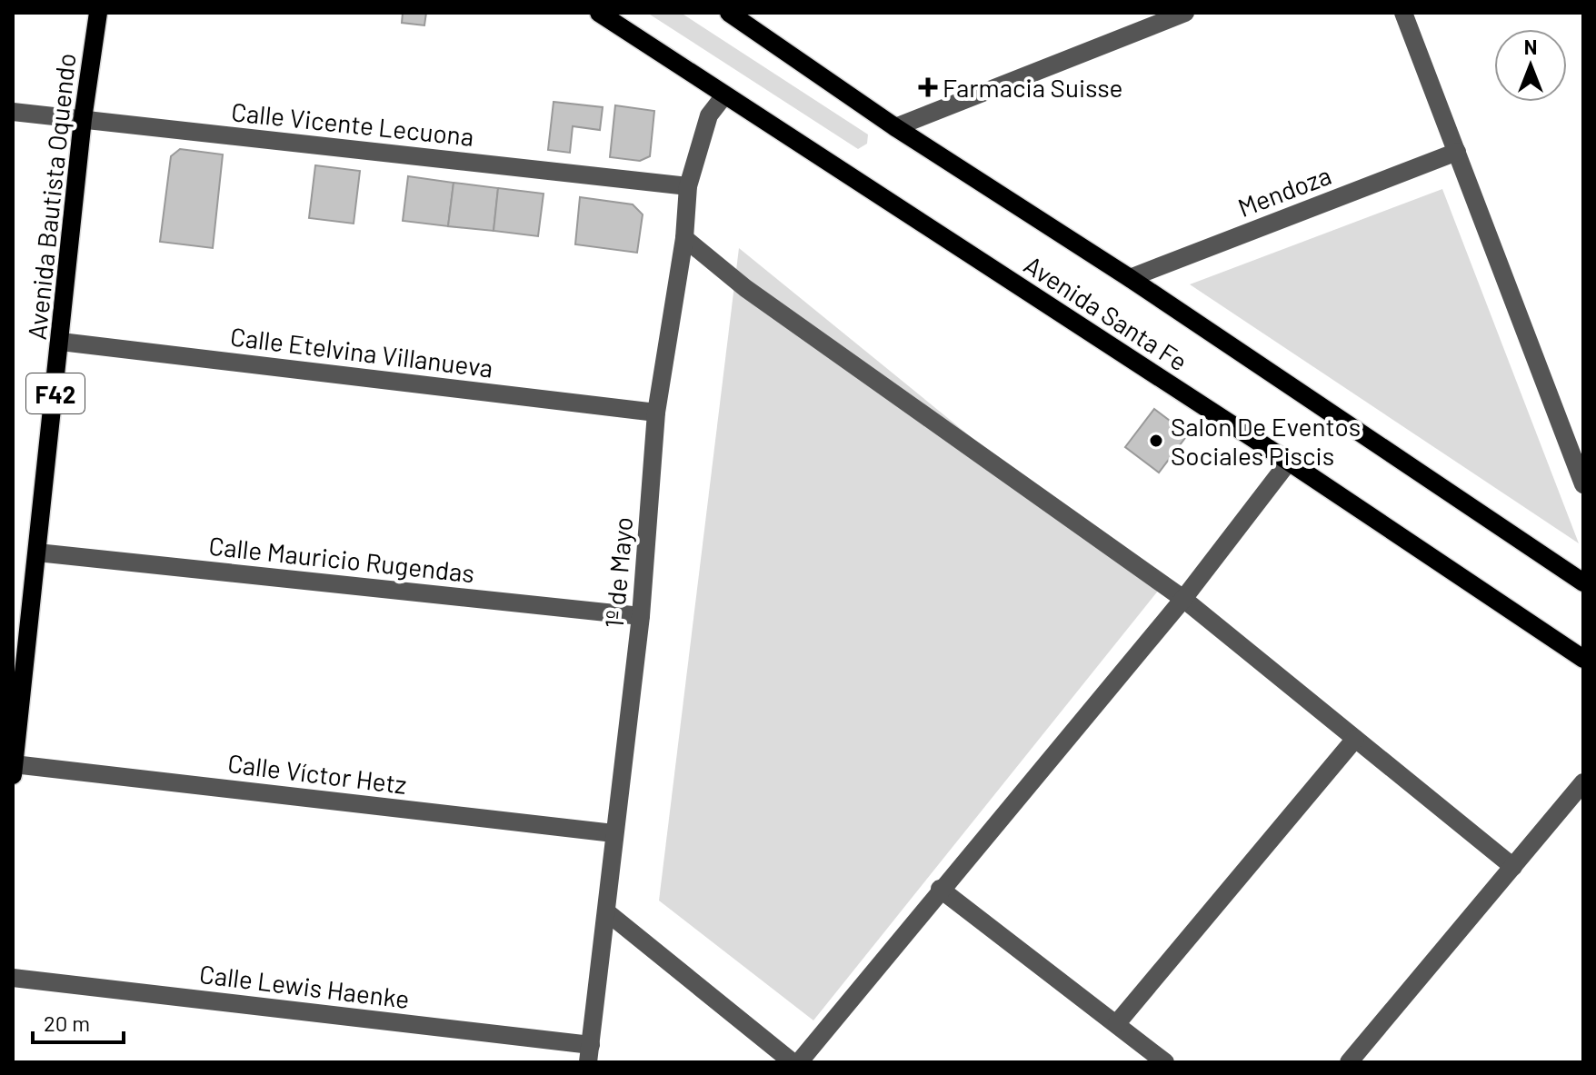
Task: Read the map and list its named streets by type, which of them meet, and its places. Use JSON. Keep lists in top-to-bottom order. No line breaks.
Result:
{"streets":{"main road":["Avenida Bautista Oquendo","Avenida Santa Fe","F42"],"street":["Calle Vicente Lecuona","Mendoza","Calle Etelvina Villanueva","Calle Mauricio Rugendas","1º de Mayo","Calle Víctor Hetz","Calle Lewis Haenke"]},"crossings":[["Calle Vicente Lecuona","Avenida Bautista Oquendo"],["Calle Vicente Lecuona","1º de Mayo"],["Mendoza","Avenida Santa Fe"],["Avenida Bautista Oquendo","Calle Etelvina Villanueva"],["Avenida Bautista Oquendo","Calle Mauricio Rugendas"],["Avenida Bautista Oquendo","Calle Víctor Hetz"],["Avenida Santa Fe","1º de Mayo"],["Calle Etelvina Villanueva","1º de Mayo"],["Calle Mauricio Rugendas","1º de Mayo"],["1º de Mayo","Calle Víctor Hetz"],["1º de Mayo","Calle Lewis Haenke"]],"places":{"health":["Farmacia Suisse"],"other":["Salon De Eventos Sociales Piscis"]},"scale_bar":"20 m","north":"top"}
